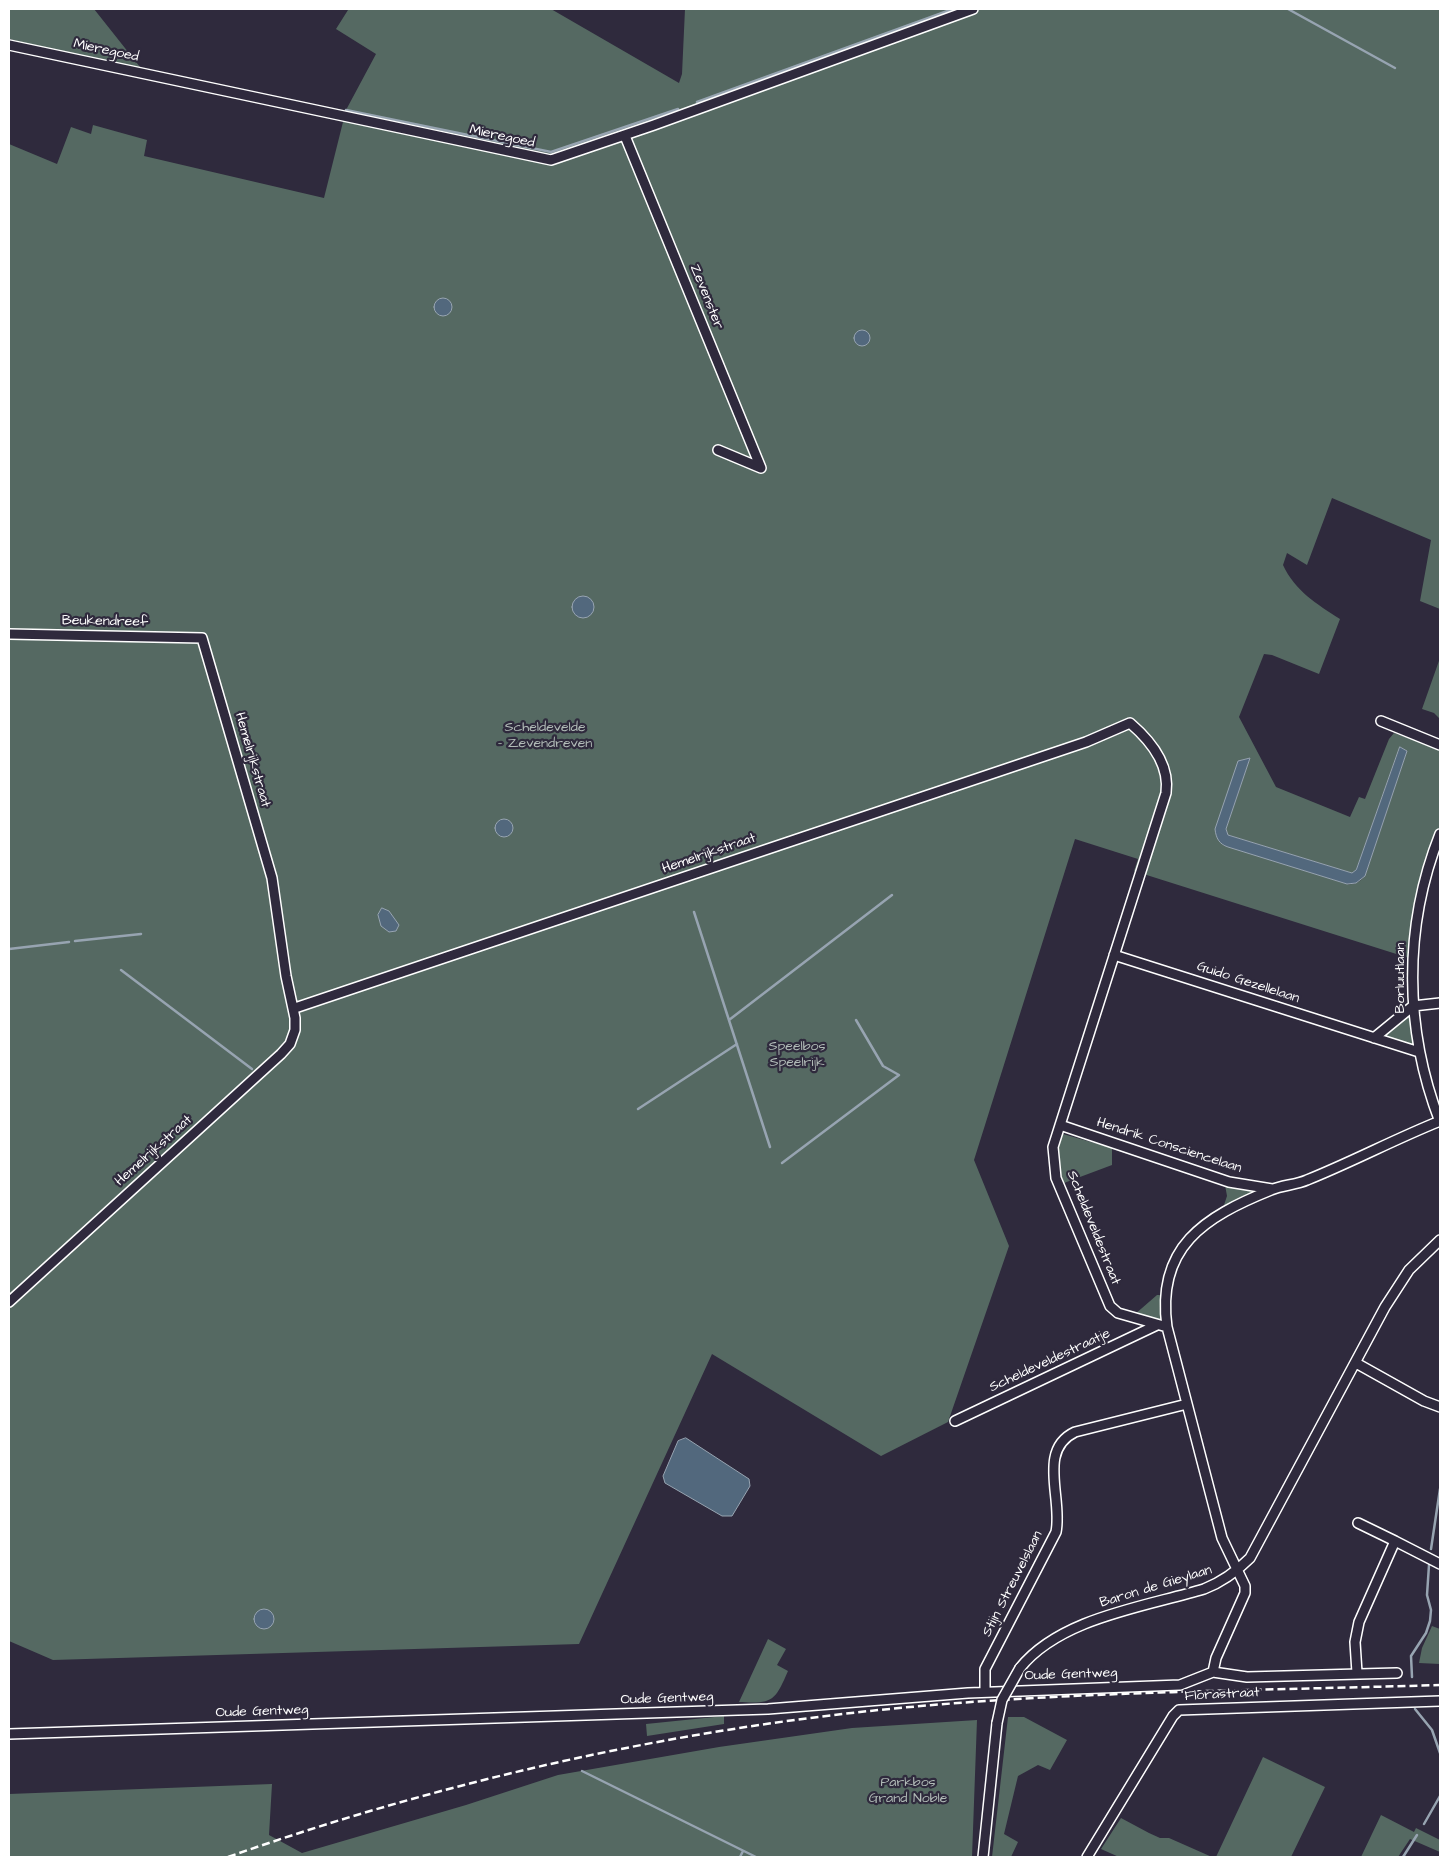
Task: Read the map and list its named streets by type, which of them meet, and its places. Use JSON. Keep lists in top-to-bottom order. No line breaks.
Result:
{"streets":{"street":["Mieregoed","Zevenster","Beukendreef","Hemelrijkstraat","Borluutlaan","Guido Gezellelaan","Hendrik Consciencelaan","Scheldeveldestraat","Scheldeveldestraatje","Stijn Streuvelslaan","Baron de Gieylaan","Oude Gentweg","Florastraat"]},"crossings":[["Mieregoed","Zevenster"],["Beukendreef","Hemelrijkstraat"],["Hemelrijkstraat","Scheldeveldestraat"],["Borluutlaan","Guido Gezellelaan"],["Borluutlaan","Hendrik Consciencelaan"],["Guido Gezellelaan","Scheldeveldestraat"],["Hendrik Consciencelaan","Scheldeveldestraat"],["Scheldeveldestraat","Scheldeveldestraatje"],["Stijn Streuvelslaan","Oude Gentweg"]],"parks":["Scheldevelde - Zevendreven","Speelbos Speelrijk","Parkbos Grand Noble"]}
